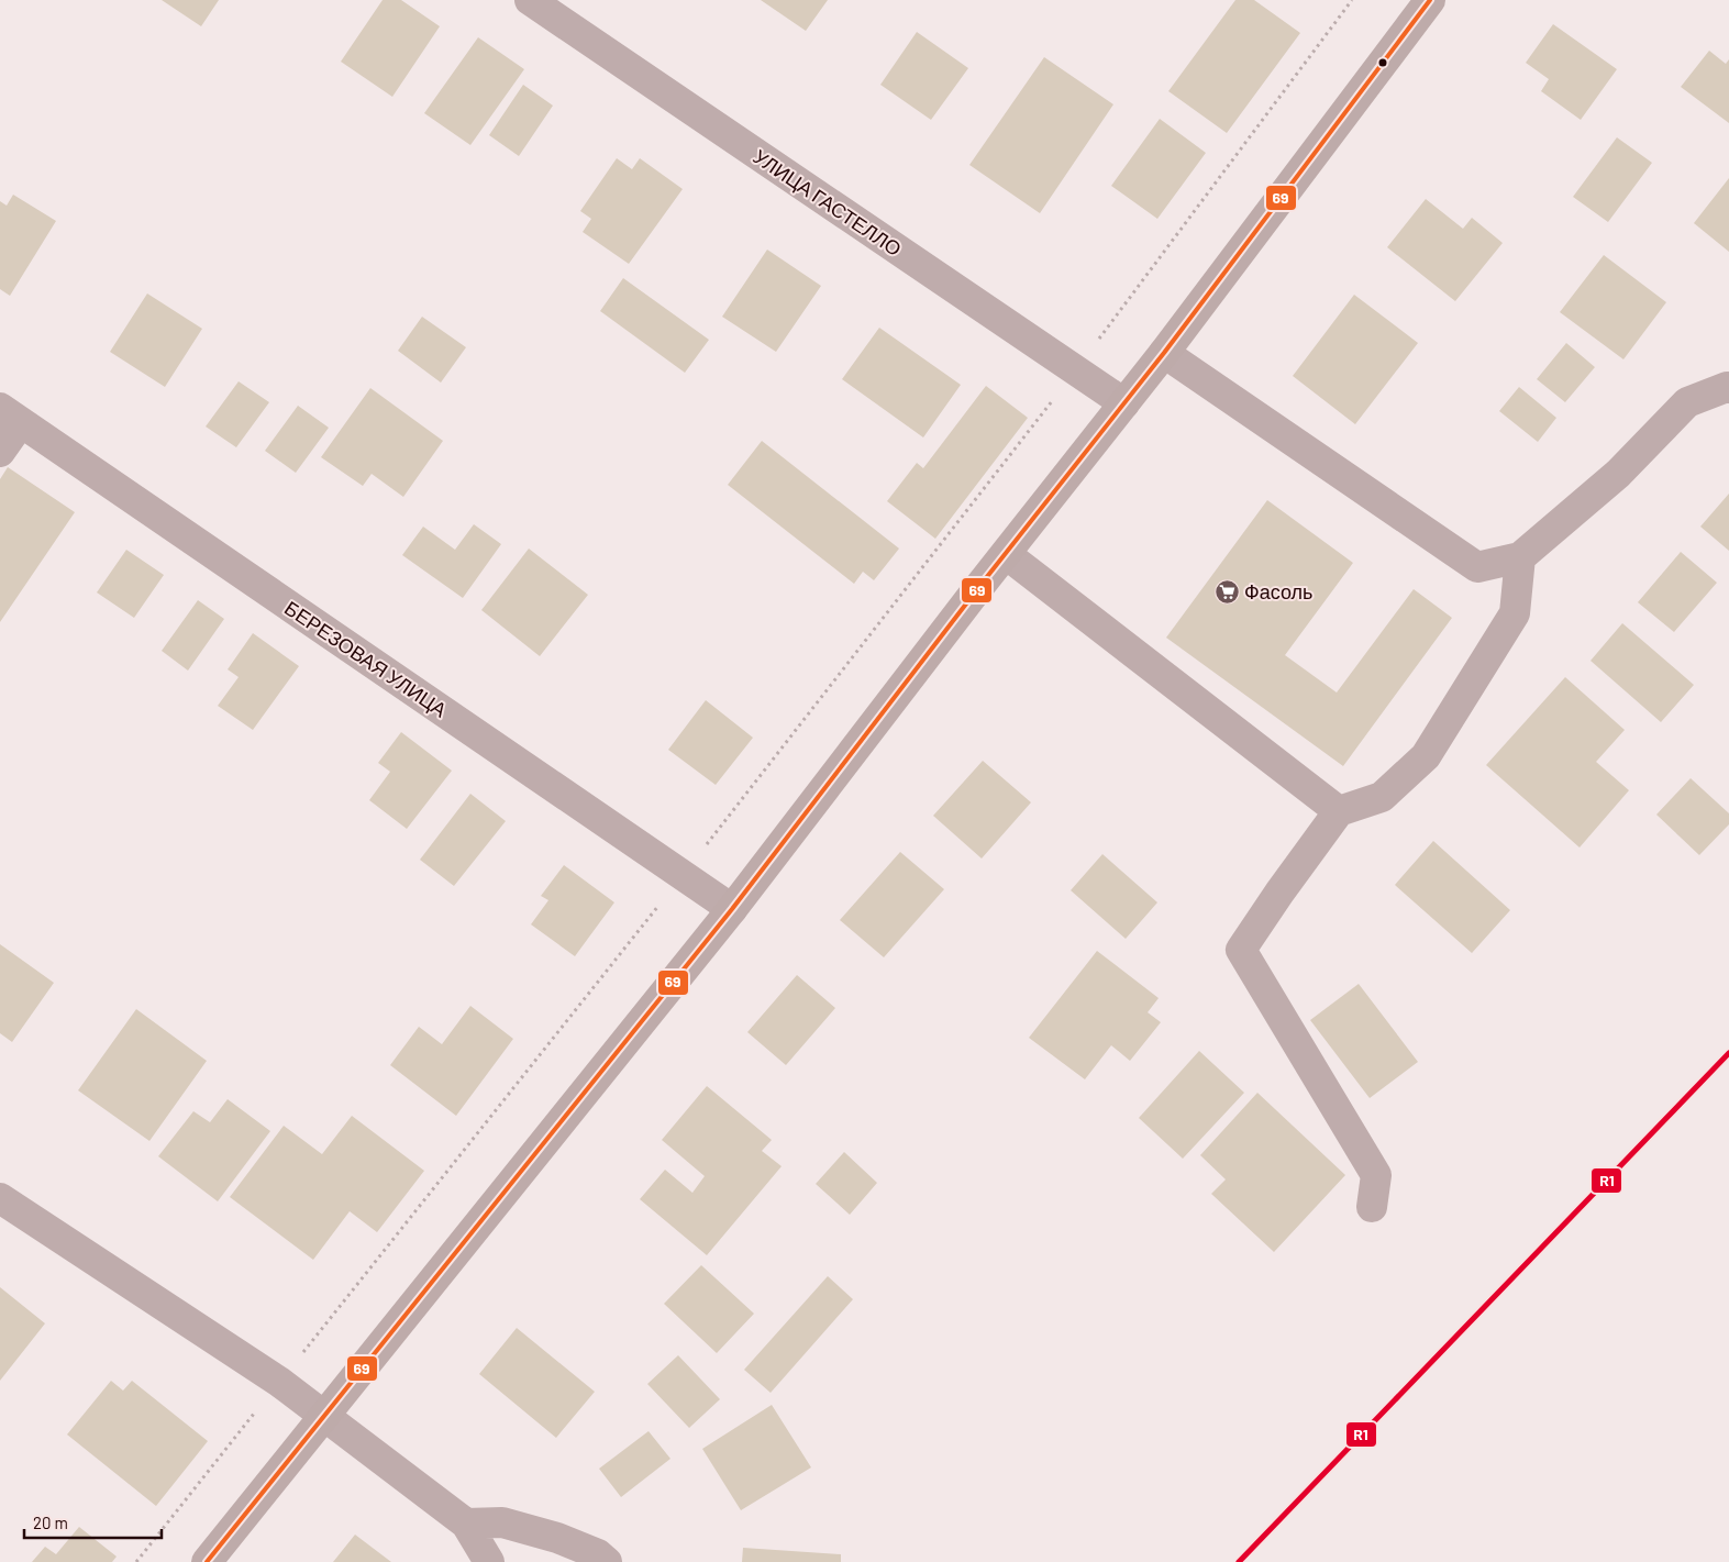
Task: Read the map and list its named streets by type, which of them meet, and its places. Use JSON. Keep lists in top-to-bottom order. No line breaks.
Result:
{"streets":{"street":["УЛИЦА ГАСТЕЛЛО","БЕРЕЗОВАЯ УЛИЦА"]},"places":{"supermarket":["Фасоль"]},"lines":["transit line 69","transit line R1"],"scale_bar":"20 m"}
